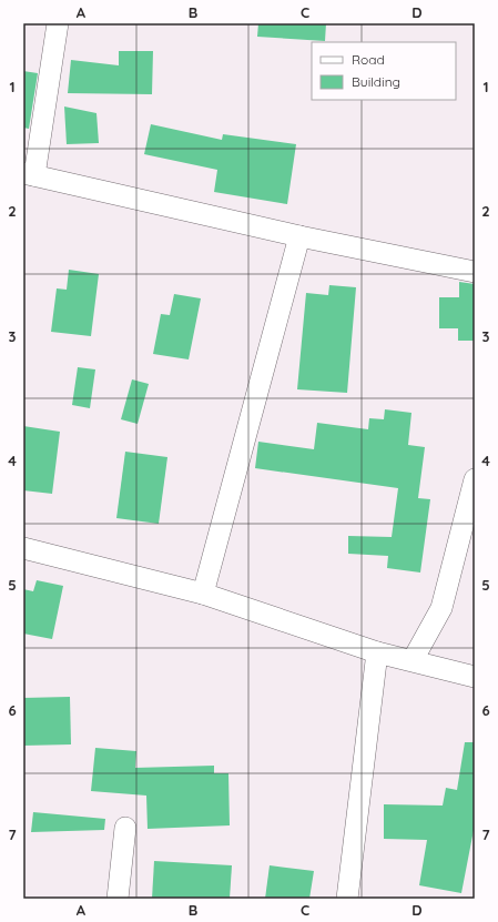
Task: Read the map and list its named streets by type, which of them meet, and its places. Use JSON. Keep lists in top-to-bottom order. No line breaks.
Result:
{"legend":["Road","Building"],"grid":{"columns":["A","B","C","D"],"rows":["1","2","3","4","5","6","7"]}}
